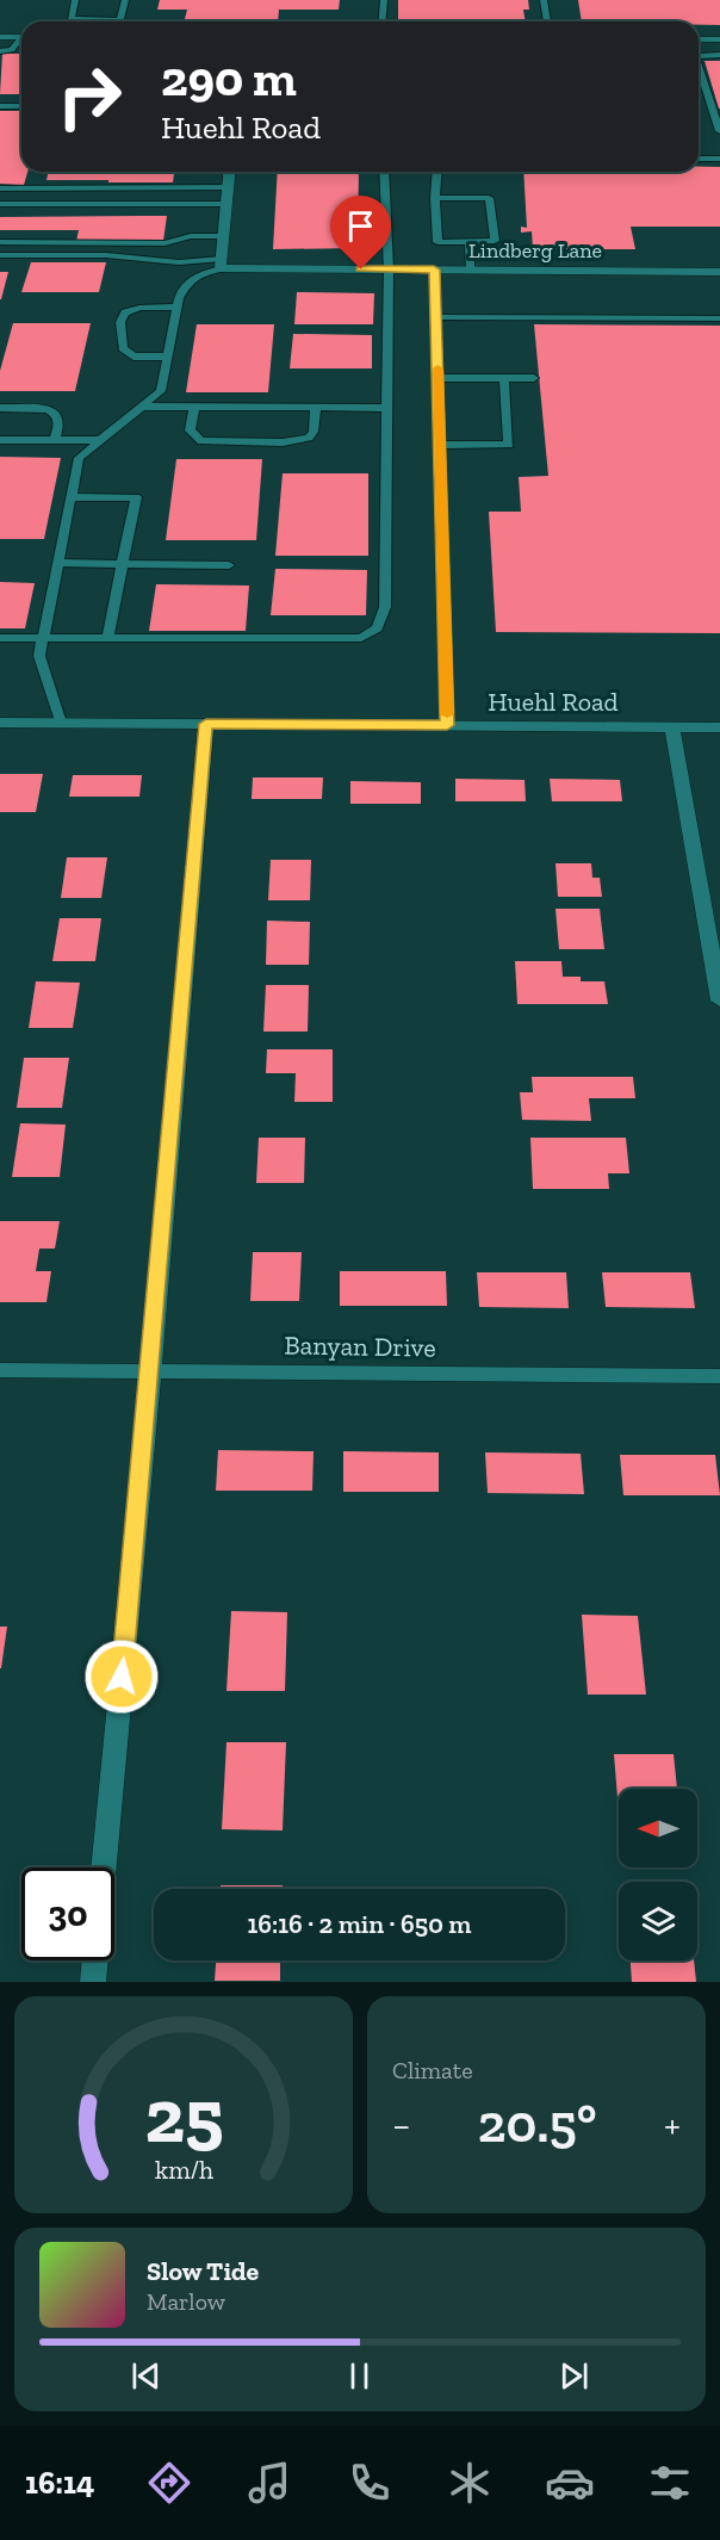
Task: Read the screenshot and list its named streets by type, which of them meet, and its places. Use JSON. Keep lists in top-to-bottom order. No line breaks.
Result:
{"streets":{"street":["Lindberg Lane","Huehl Road","Banyan Drive"]},"north":"left","page":{"turn":["290 m","Huehl Road"],"limit":"30","trip":"16:16 · 2 min · 650 m","tile":"Climate","heat":["−","20.5°","+"],"song":["Slow Tide","Marlow"],"tabs":"16:14","gauge":["25","km/h"]}}
